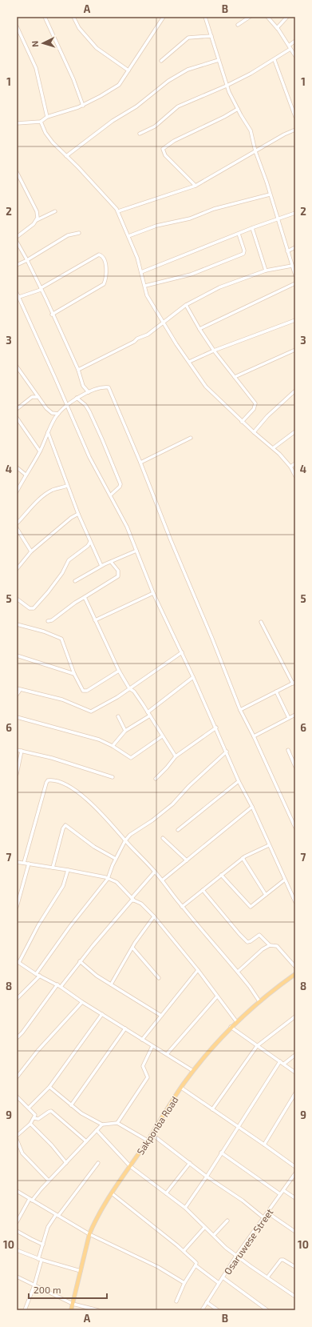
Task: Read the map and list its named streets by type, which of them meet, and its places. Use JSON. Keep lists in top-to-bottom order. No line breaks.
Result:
{"streets":{"main road":["Sakponba Road"],"street":["Osaruwese Street"]},"scale_bar":"200 m","north":"left","grid":{"columns":["A","B"],"rows":["1","2","3","4","5","6","7","8","9","10"]}}
